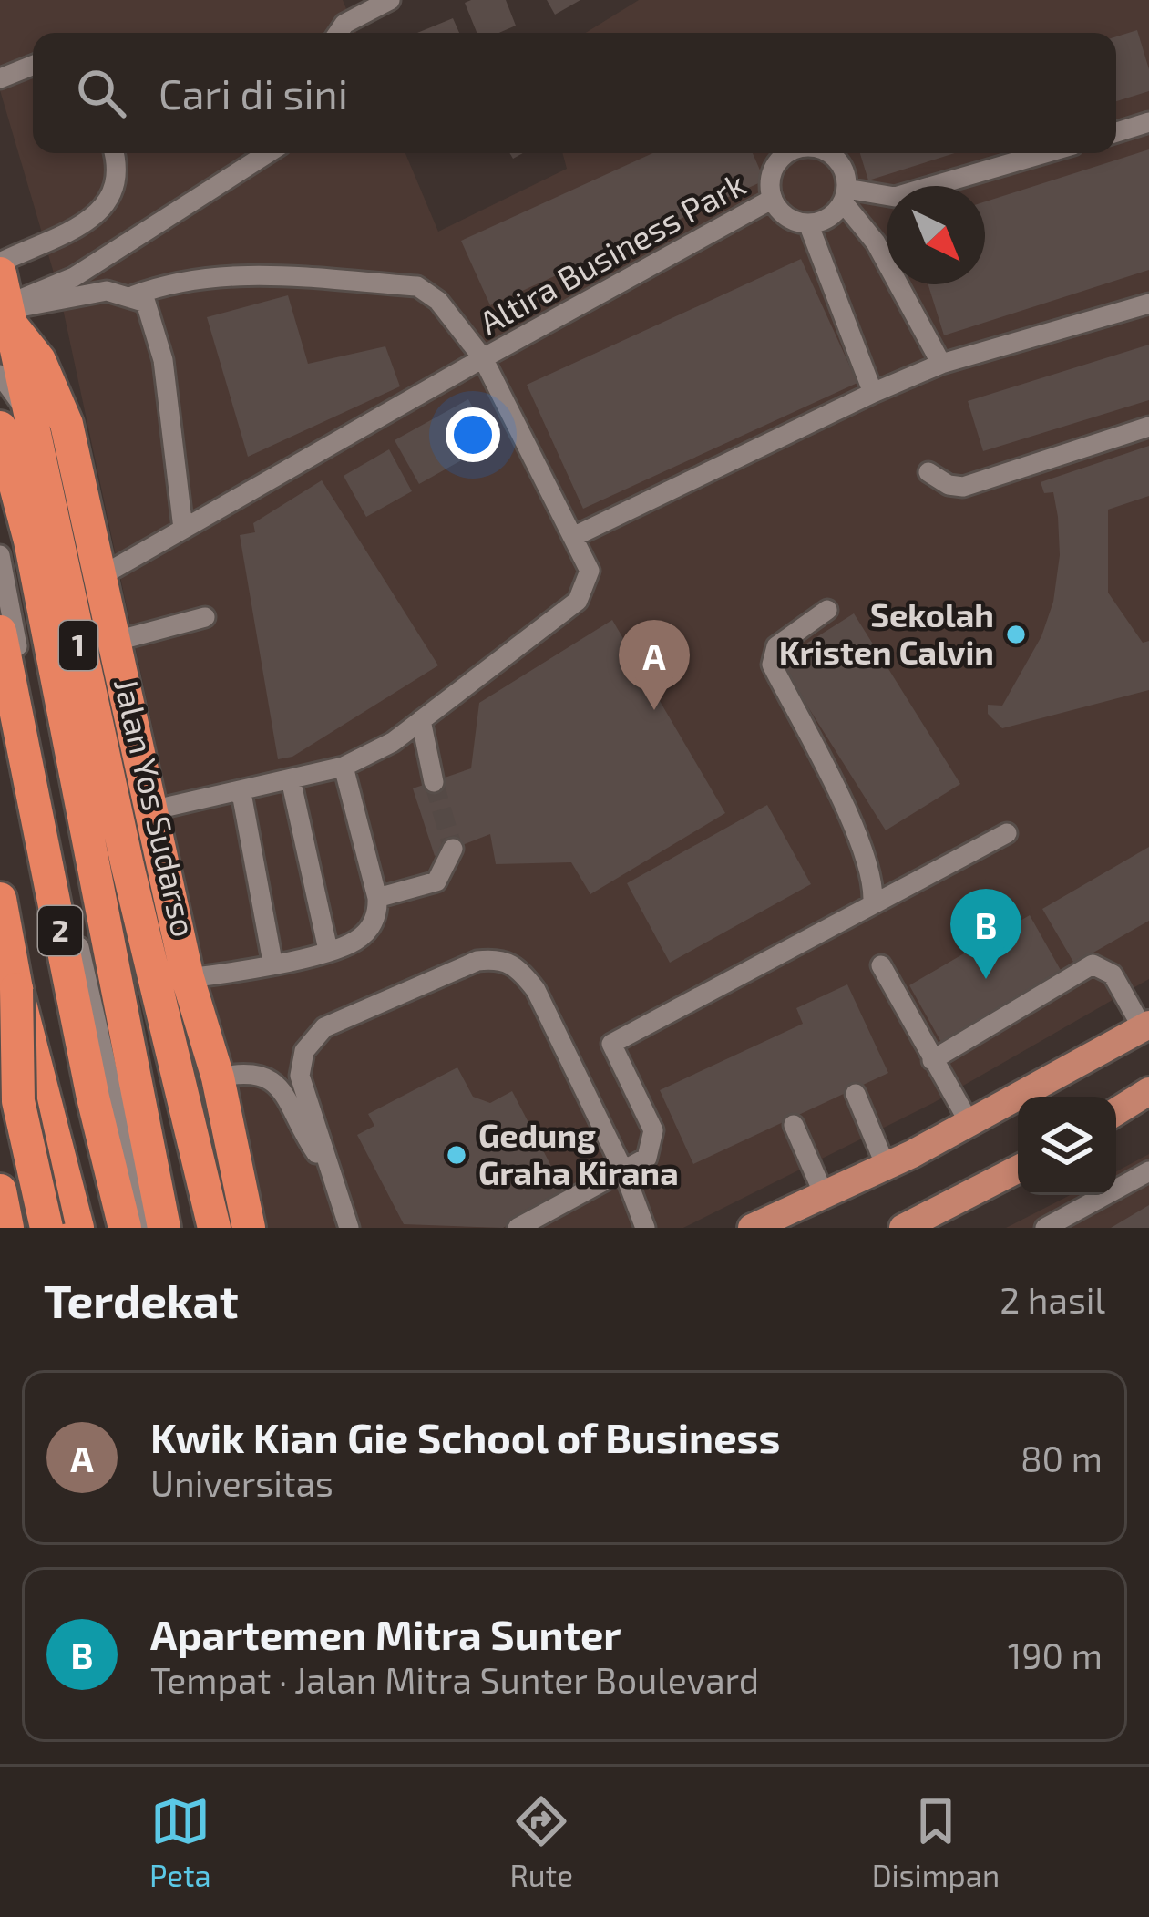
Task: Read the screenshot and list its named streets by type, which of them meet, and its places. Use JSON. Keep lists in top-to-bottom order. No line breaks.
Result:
{"streets":{"highway":["1","Jalan Yos Sudarso","2"],"street":["Altira Business Park"]},"places":["Sekolah Kristen Calvin","Gedung Graha Kirana"],"north":"bottom right","page":{"search":"Cari di sini","pins":["A","B"],"heading":["Terdekat","2 hasil"],"list":[{"mark":"A","name":"Kwik Kian Gie School of Business","note":"Universitas","value":"80 m"},{"mark":"B","name":"Apartemen Mitra Sunter","note":"Tempat · Jalan Mitra Sunter Boulevard","value":"190 m"}],"nav":["Peta","Rute","Disimpan"]}}
